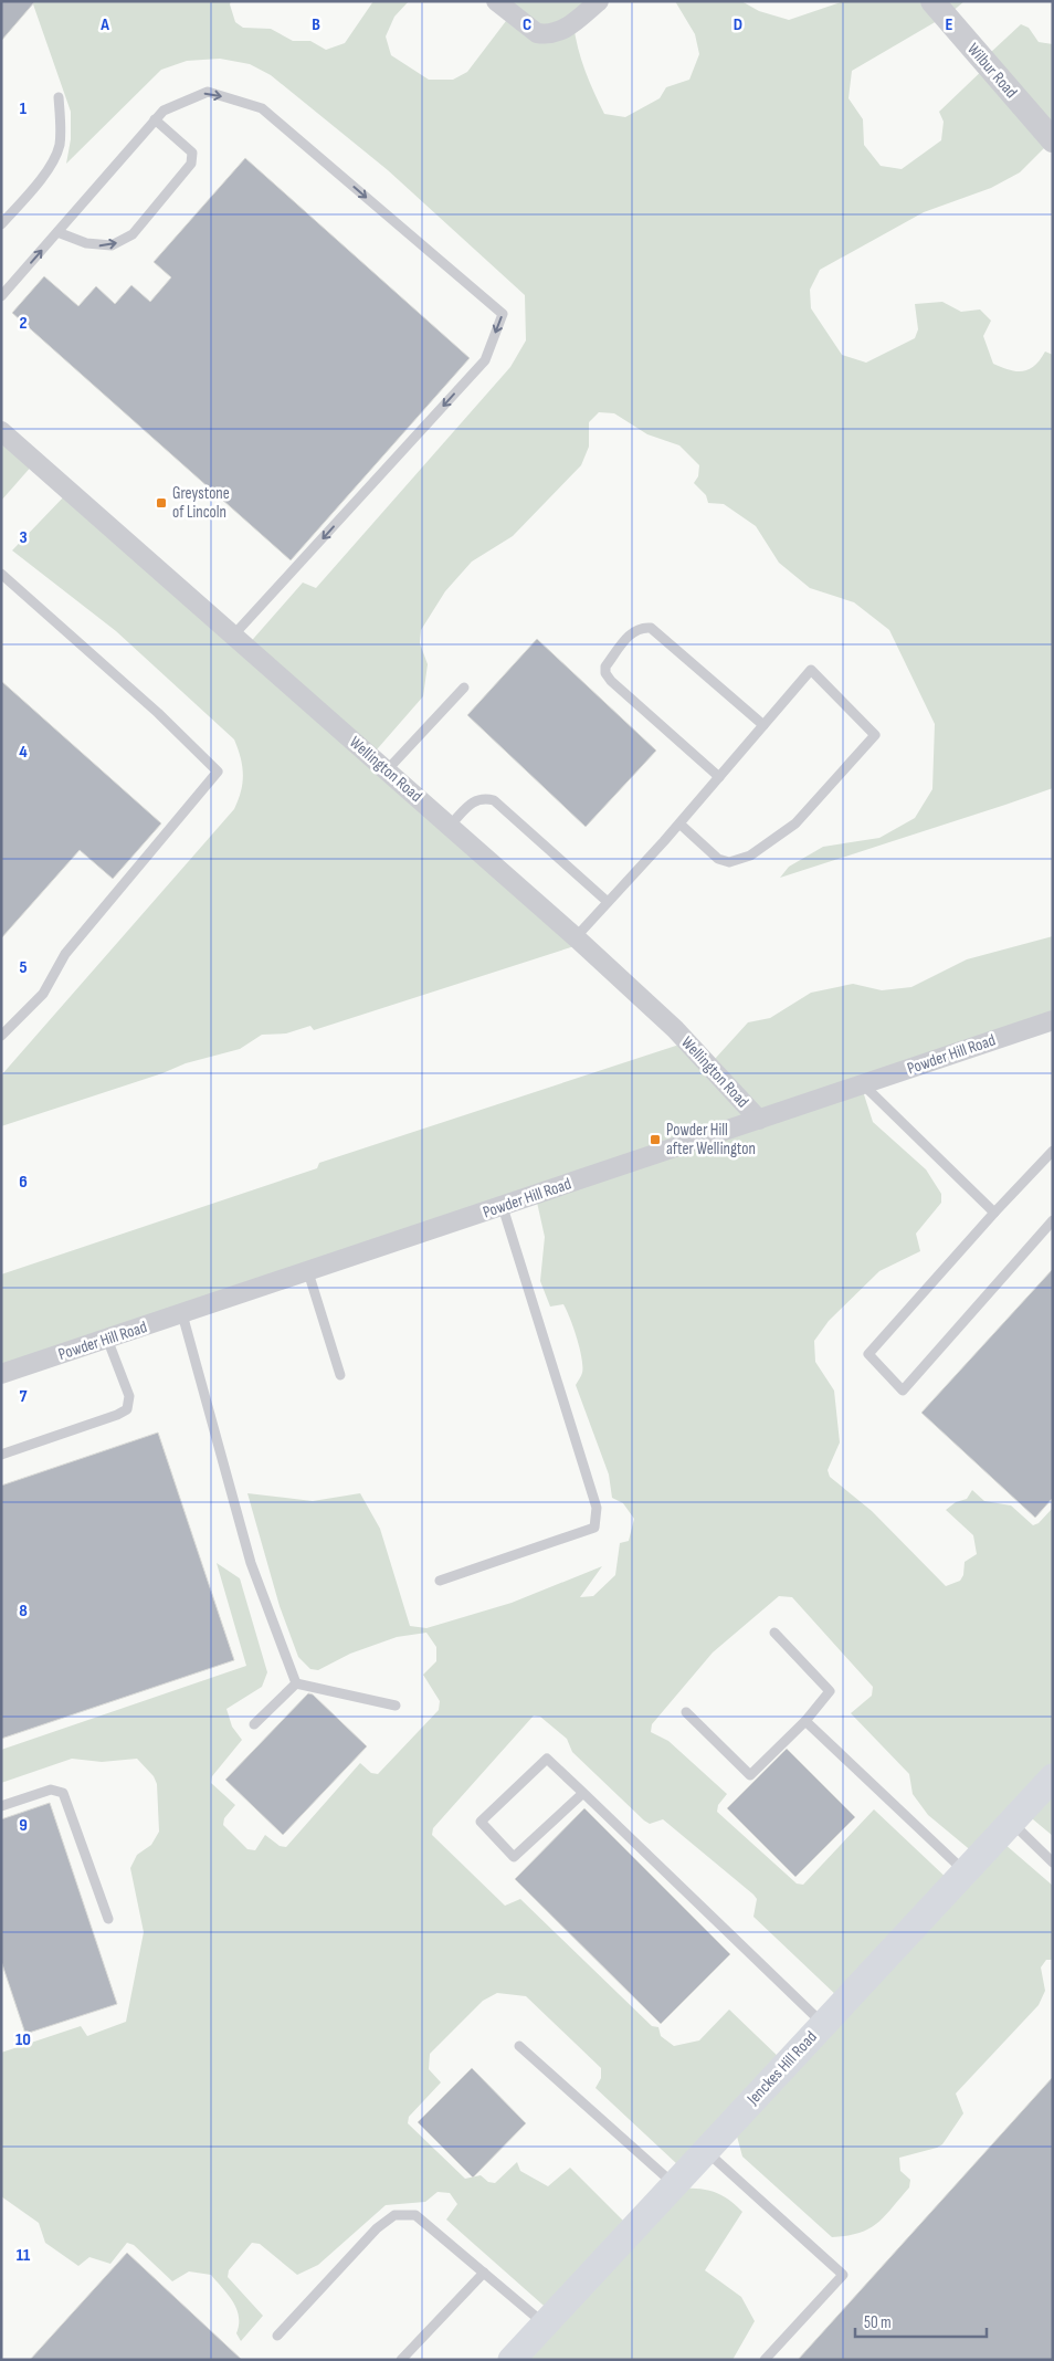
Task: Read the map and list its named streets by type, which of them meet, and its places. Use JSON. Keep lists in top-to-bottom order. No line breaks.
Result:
{"streets":{"main road":["Jenckes Hill Road"],"street":["Wilbur Road","Wellington Road","Powder Hill Road"]},"crossings":[["Wellington Road","Powder Hill Road"]],"places":{"transit":["Greystone of Lincoln","Powder Hill after Wellington"]},"scale_bar":"50 m","grid":{"columns":["A","B","C","D","E"],"rows":["1","2","3","4","5","6","7","8","9","10","11"]}}
